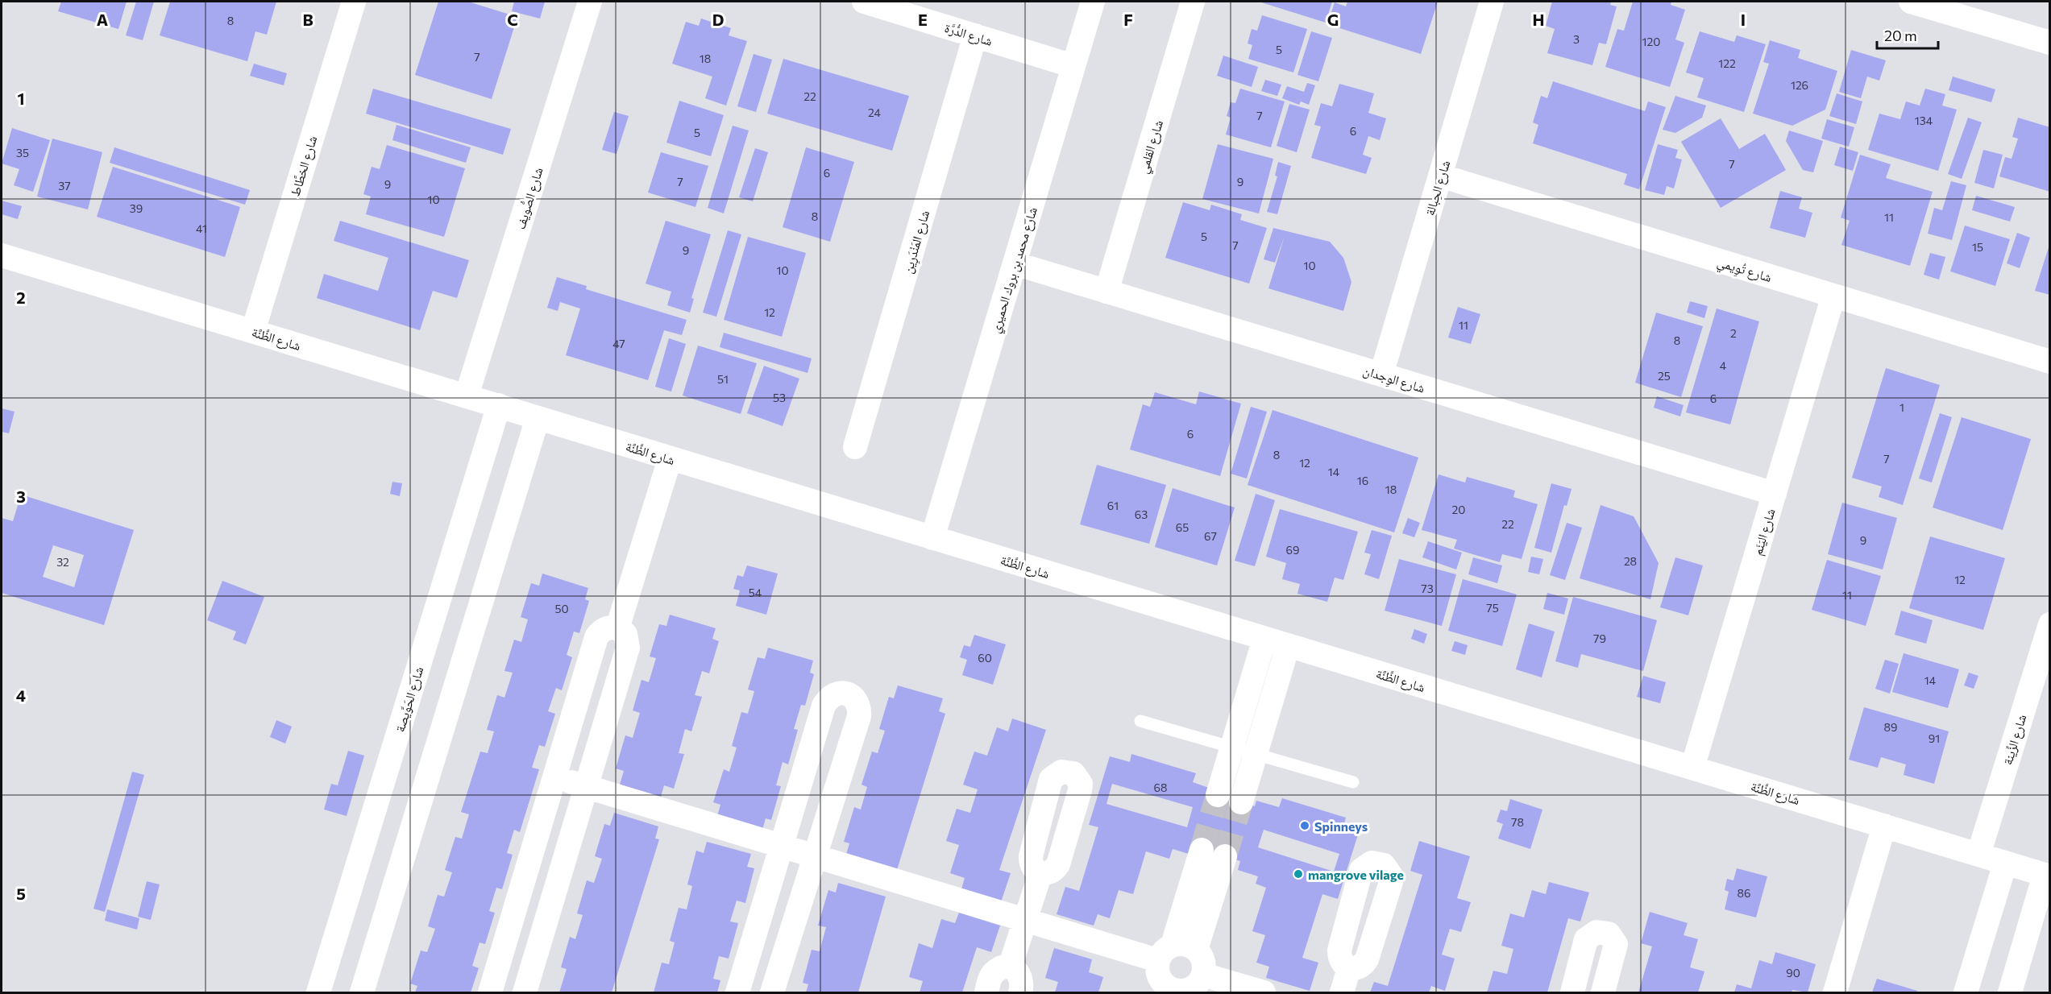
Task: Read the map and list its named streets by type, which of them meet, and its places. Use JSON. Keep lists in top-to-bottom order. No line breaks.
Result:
{"streets":{"street":["شارع الدُّرَّة","شارع القلمي","شارع الخطَّاط","شارع الحِبالة","شارع الصُّويف","شارع المَنْدَرِين","شارع تُوِيمي","شارع محمد بن بروك الحميري","شارع الظَّنَّة","شارع الوِجدان","شارع اليَنَم","شارع الحَوِّيصة","شارع الزِّينة"]},"crossings":[["شارع الدُّرَّة","شارع المَنْدَرِين"],["شارع الدُّرَّة","شارع محمد بن بروك الحميري"],["شارع القلمي","شارع الوِجدان"],["شارع الخطَّاط","شارع الظَّنَّة"],["شارع الحِبالة","شارع تُوِيمي"],["شارع الحِبالة","شارع الوِجدان"],["شارع الصُّويف","شارع الظَّنَّة"],["شارع تُوِيمي","شارع اليَنَم"],["شارع محمد بن بروك الحميري","شارع الظَّنَّة"],["شارع محمد بن بروك الحميري","شارع الوِجدان"],["شارع الظَّنَّة","شارع اليَنَم"],["شارع الظَّنَّة","شارع الحَوِّيصة"],["شارع الظَّنَّة","شارع الزِّينة"],["شارع الوِجدان","شارع اليَنَم"]],"places":["Spinneys","mangrove vilage"],"house_numbers":["8","3","120","5","7","18","122","126","22","24","7","134","6","5","35","7","6","7","9","9","37","10","39","8","11","41","5","7","15","9","10","10","12","11","2","8","47","4","25","51","53","6","1","6","8","7","12","14","16","18","61","20","63","22","65","67","9","69","28","32","12","73","54","11","75","50","79","60","14","89","91","68","78","86","90"],"scale_bar":"20 m","grid":{"columns":["A","B","C","D","E","F","G","H","I"],"rows":["1","2","3","4","5"]}}
